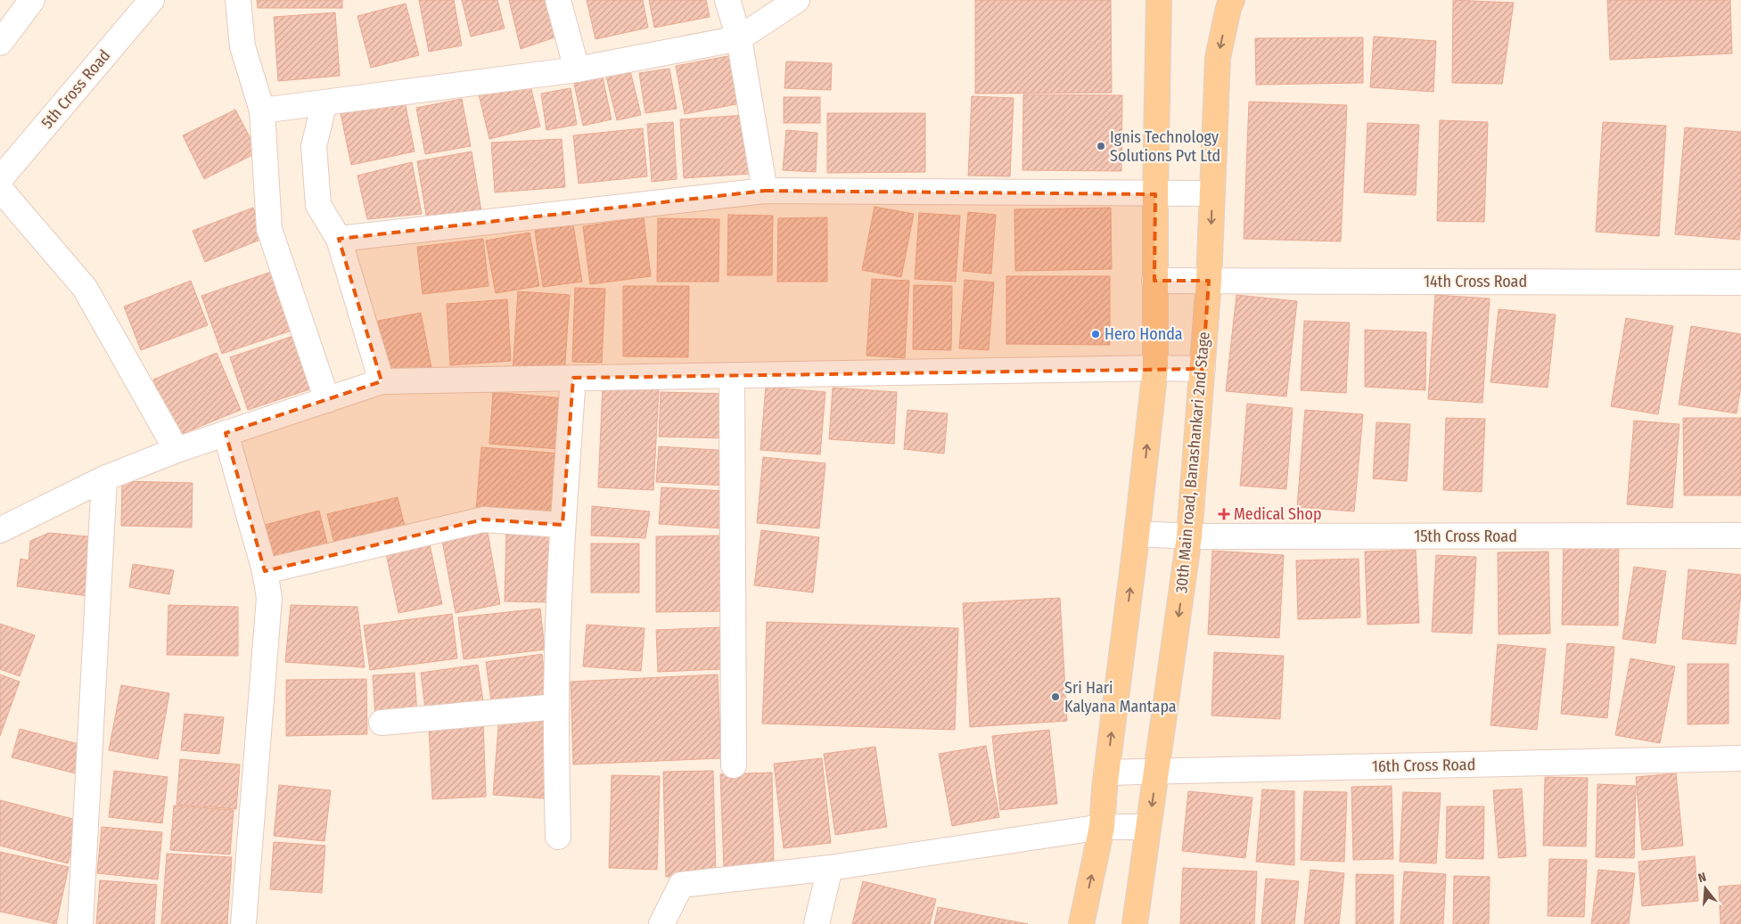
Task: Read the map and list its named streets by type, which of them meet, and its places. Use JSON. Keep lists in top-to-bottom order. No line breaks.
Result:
{"streets":{"main road":["30th Main road, Banashankari 2nd Stage"],"street":["5th Cross Road","14th Cross Road","15th Cross Road","16th Cross Road"]},"crossings":[["14th Cross Road","30th Main road, Banashankari 2nd Stage"],["30th Main road, Banashankari 2nd Stage","15th Cross Road"],["30th Main road, Banashankari 2nd Stage","16th Cross Road"]],"places":{"other":["Ignis Technology Solutions Pvt Ltd","Hero Honda","Sri Hari Kalyana Mantapa"],"health":["Medical Shop"]},"north":"top"}
